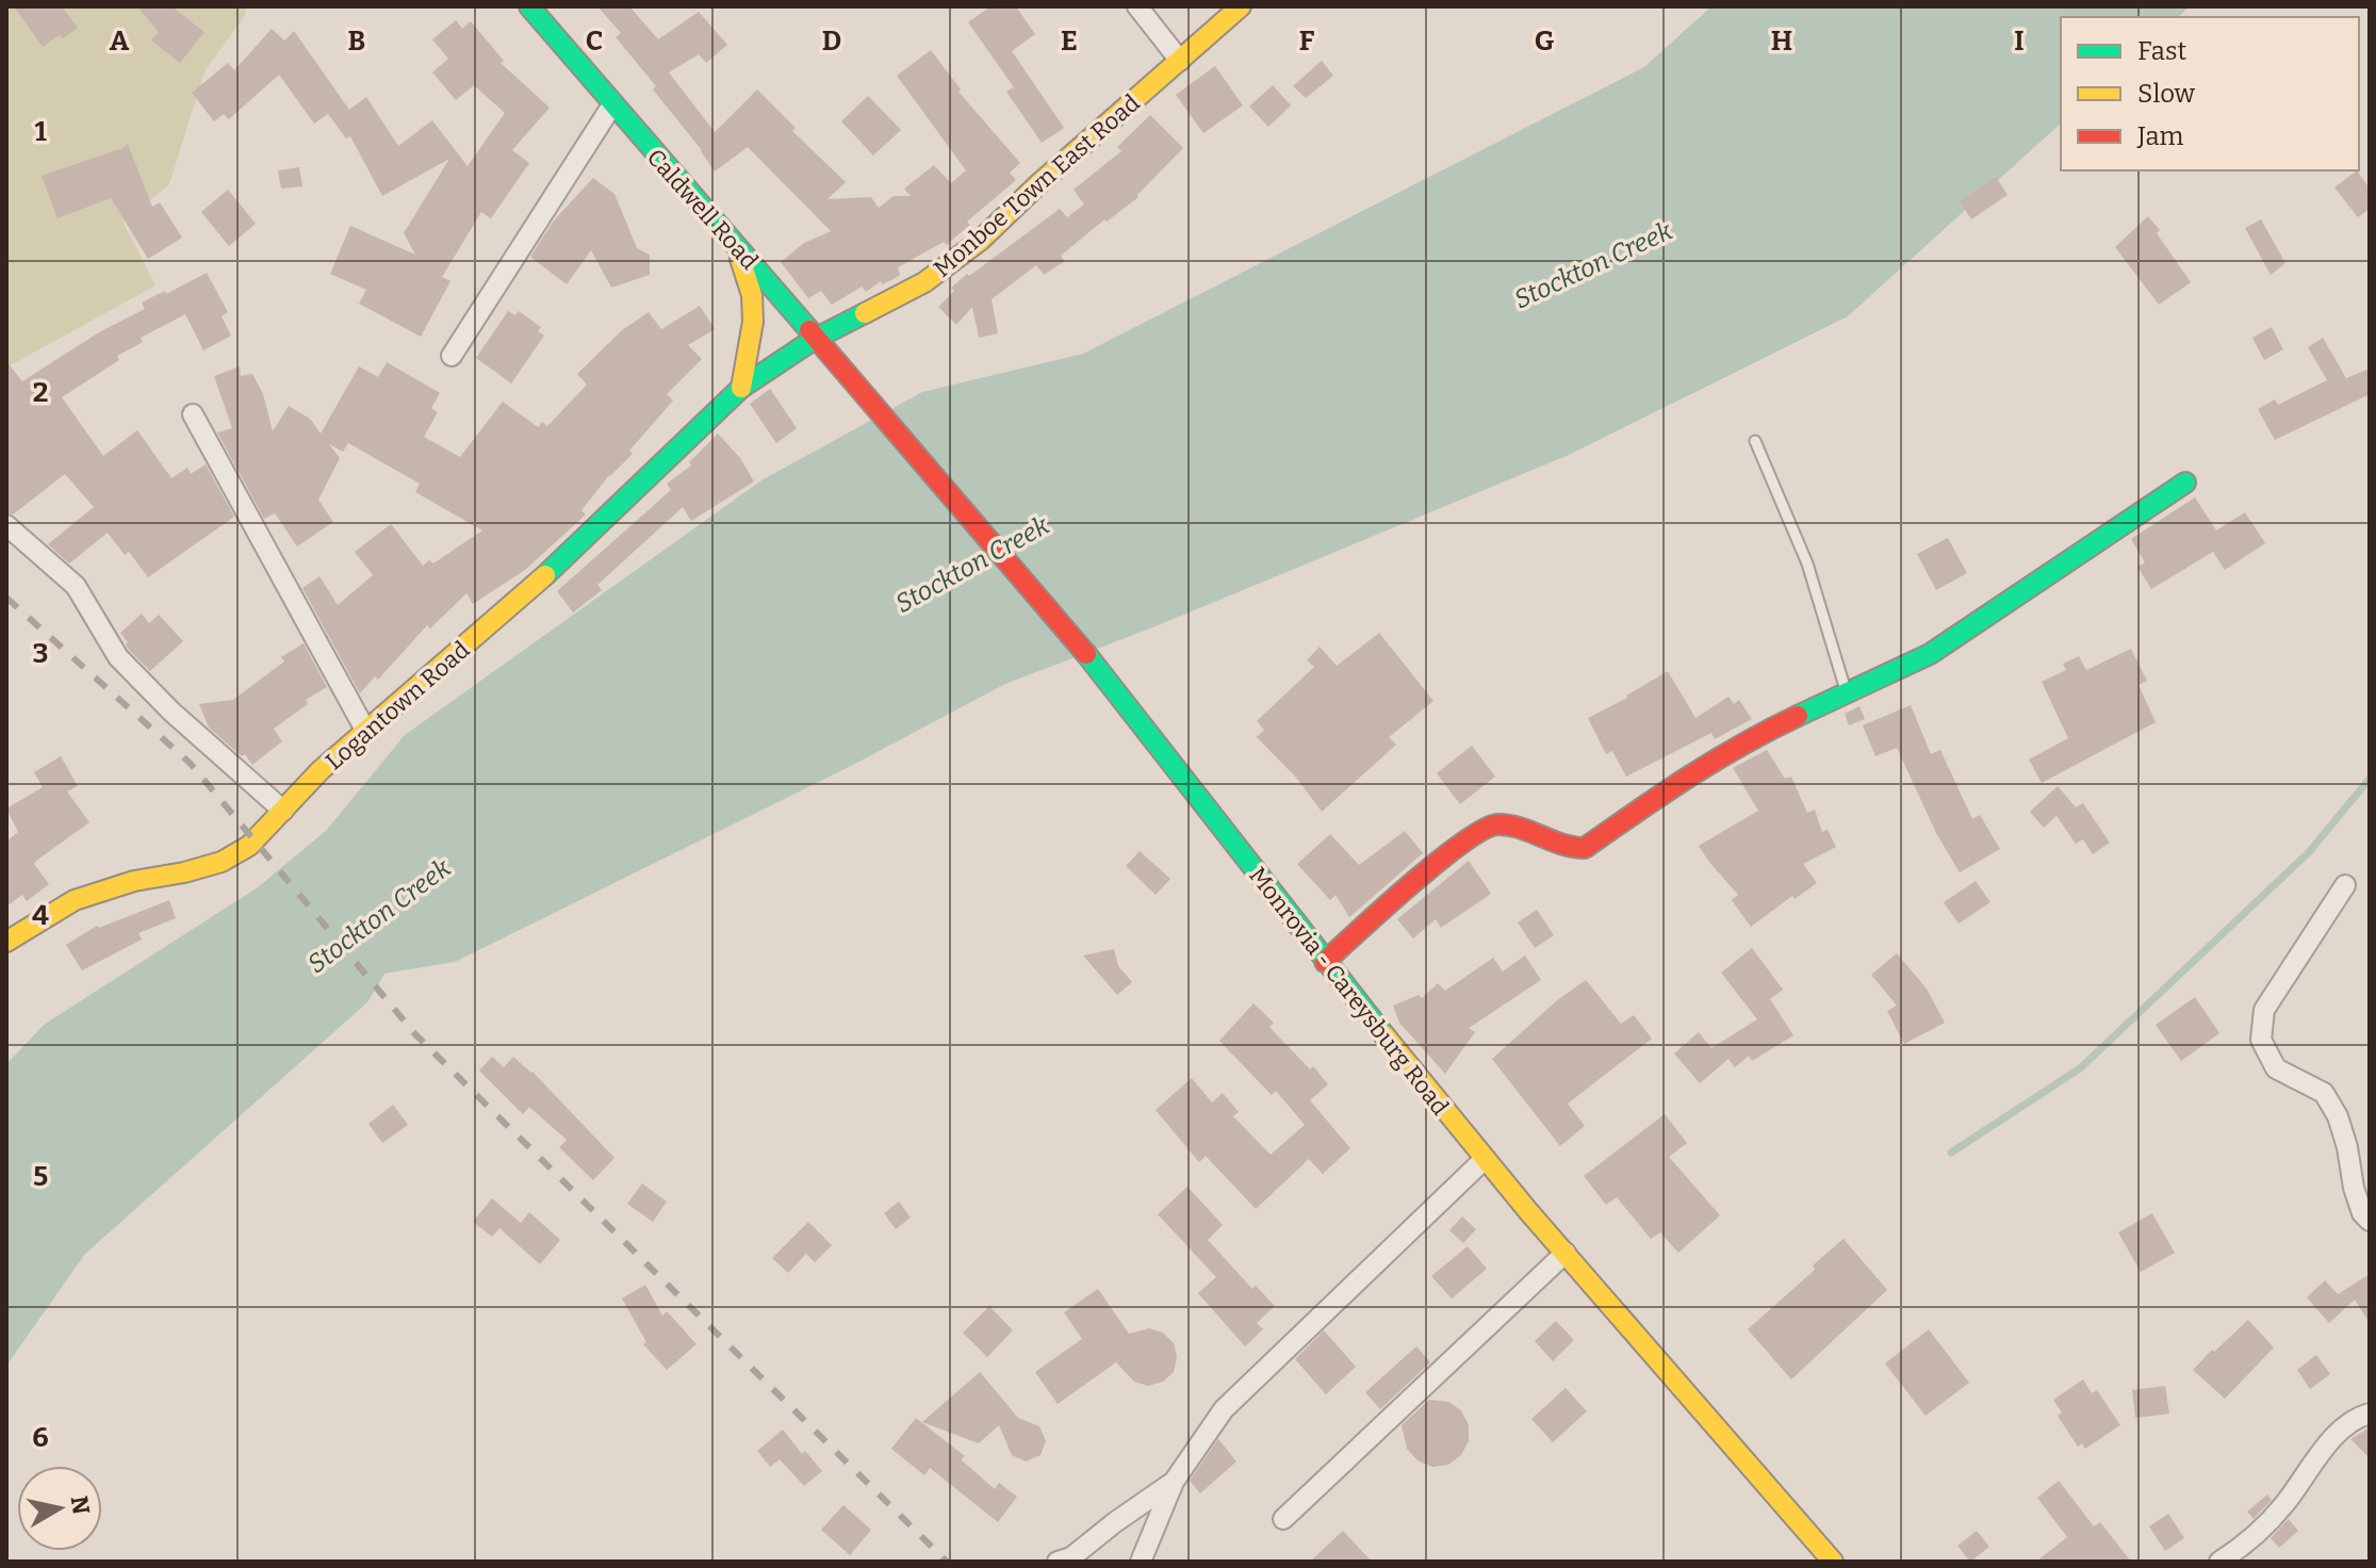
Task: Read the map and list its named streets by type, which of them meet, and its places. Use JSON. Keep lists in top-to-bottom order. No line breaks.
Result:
{"streets":{"street":["Monboe Town East Road","Caldwell Road","Logantown Road","Monrovia - Careysburg Road"]},"crossings":[["Monboe Town East Road","Caldwell Road"],["Monboe Town East Road","Logantown Road"],["Caldwell Road","Logantown Road"],["Caldwell Road","Monrovia - Careysburg Road"]],"water":["Stockton Creek"],"legend":["Fast","Slow","Jam"],"north":"right","grid":{"columns":["A","B","C","D","E","F","G","H","I"],"rows":["1","2","3","4","5","6"]}}
